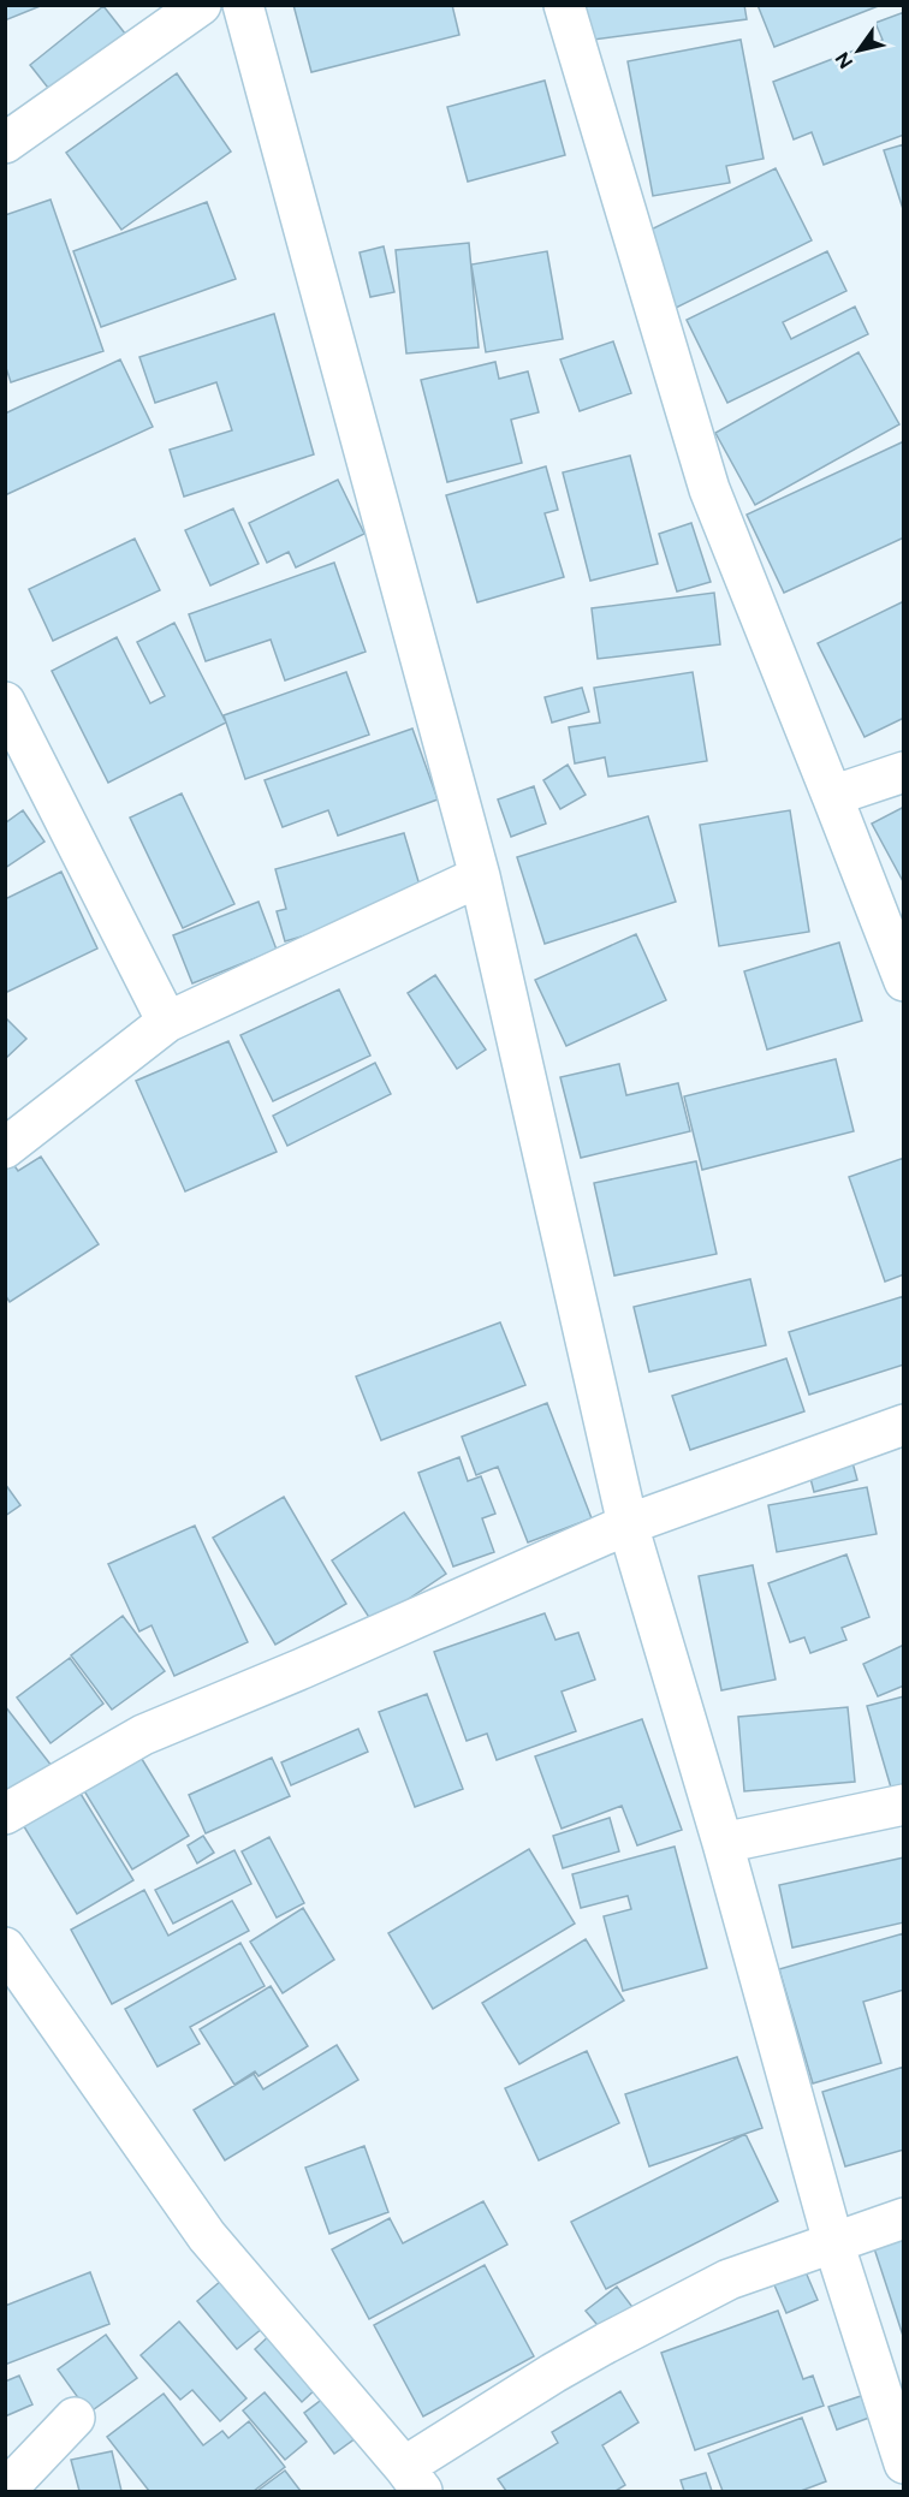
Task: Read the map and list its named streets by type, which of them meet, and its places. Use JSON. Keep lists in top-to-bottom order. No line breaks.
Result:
{"north":"bottom left"}
